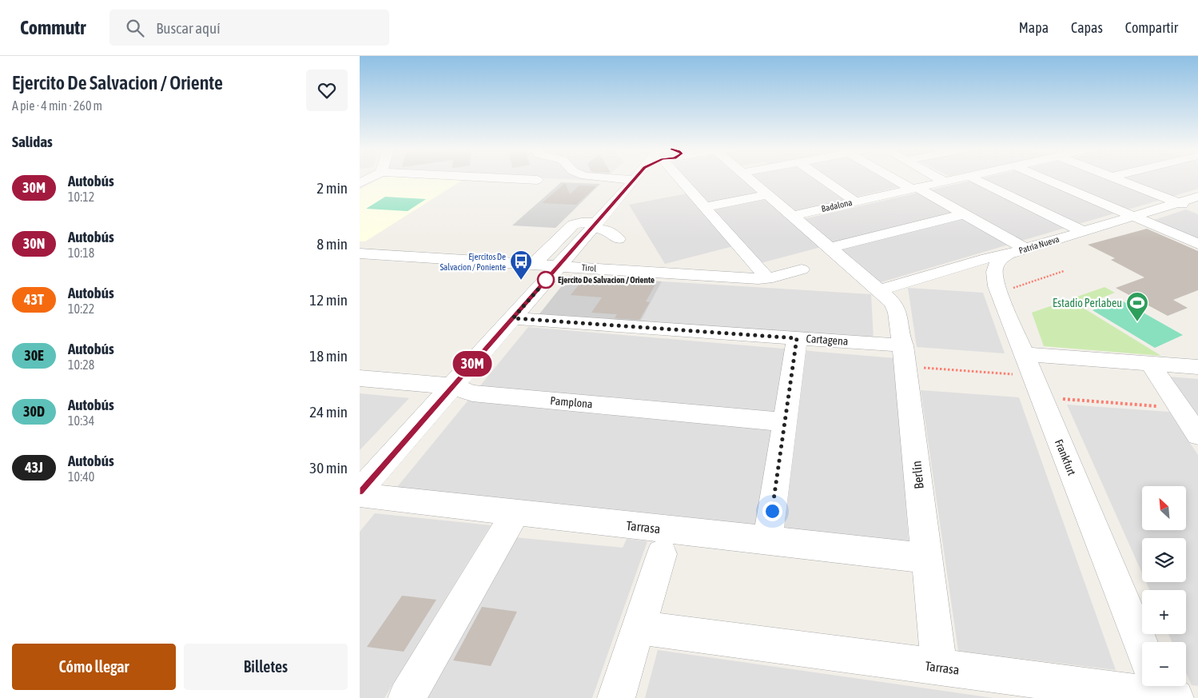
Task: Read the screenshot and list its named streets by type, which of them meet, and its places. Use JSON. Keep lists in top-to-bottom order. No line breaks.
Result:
{"streets":{"street":["Badalona","Patria Nueva","Tirol","Cartagena","Pamplona","Frankfurt","Berlín","Tarrasa"]},"crossings":[["Badalona","Berlín"],["Patria Nueva","Frankfurt"],["Patria Nueva","Berlín"],["Cartagena","Berlín"],["Frankfurt","Tarrasa"],["Berlín","Tarrasa"]],"places":{"other":["Ejercito De Salvacion / Oriente"],"bus stop":["Ejercitos De Salvacion / Poniente"],"sports":["Estadio Perlabeu"]},"lines":["bus line 30M"],"north":"top left","page":{"header":"Commutr","search":"Buscar aquí","nav":["Mapa","Capas","Compartir"],"heading":[["Ejercito De Salvacion / Oriente","A pie · 4 min · 260 m"],"Salidas"],"on_map":"30M","list":[{"mark":"30M","name":"Autobús","note":"10:12","value":"2 min"},{"mark":"30N","name":"Autobús","note":"10:18","value":"8 min"},{"mark":"43T","name":"Autobús","note":"10:22","value":"12 min"},{"mark":"30E","name":"Autobús","note":"10:28","value":"18 min"},{"mark":"30D","name":"Autobús","note":"10:34","value":"24 min"},{"mark":"43J","name":"Autobús","note":"10:40","value":"30 min"}],"map_buttons":["+","−"],"buttons":["Cómo llegar","Billetes"]}}
